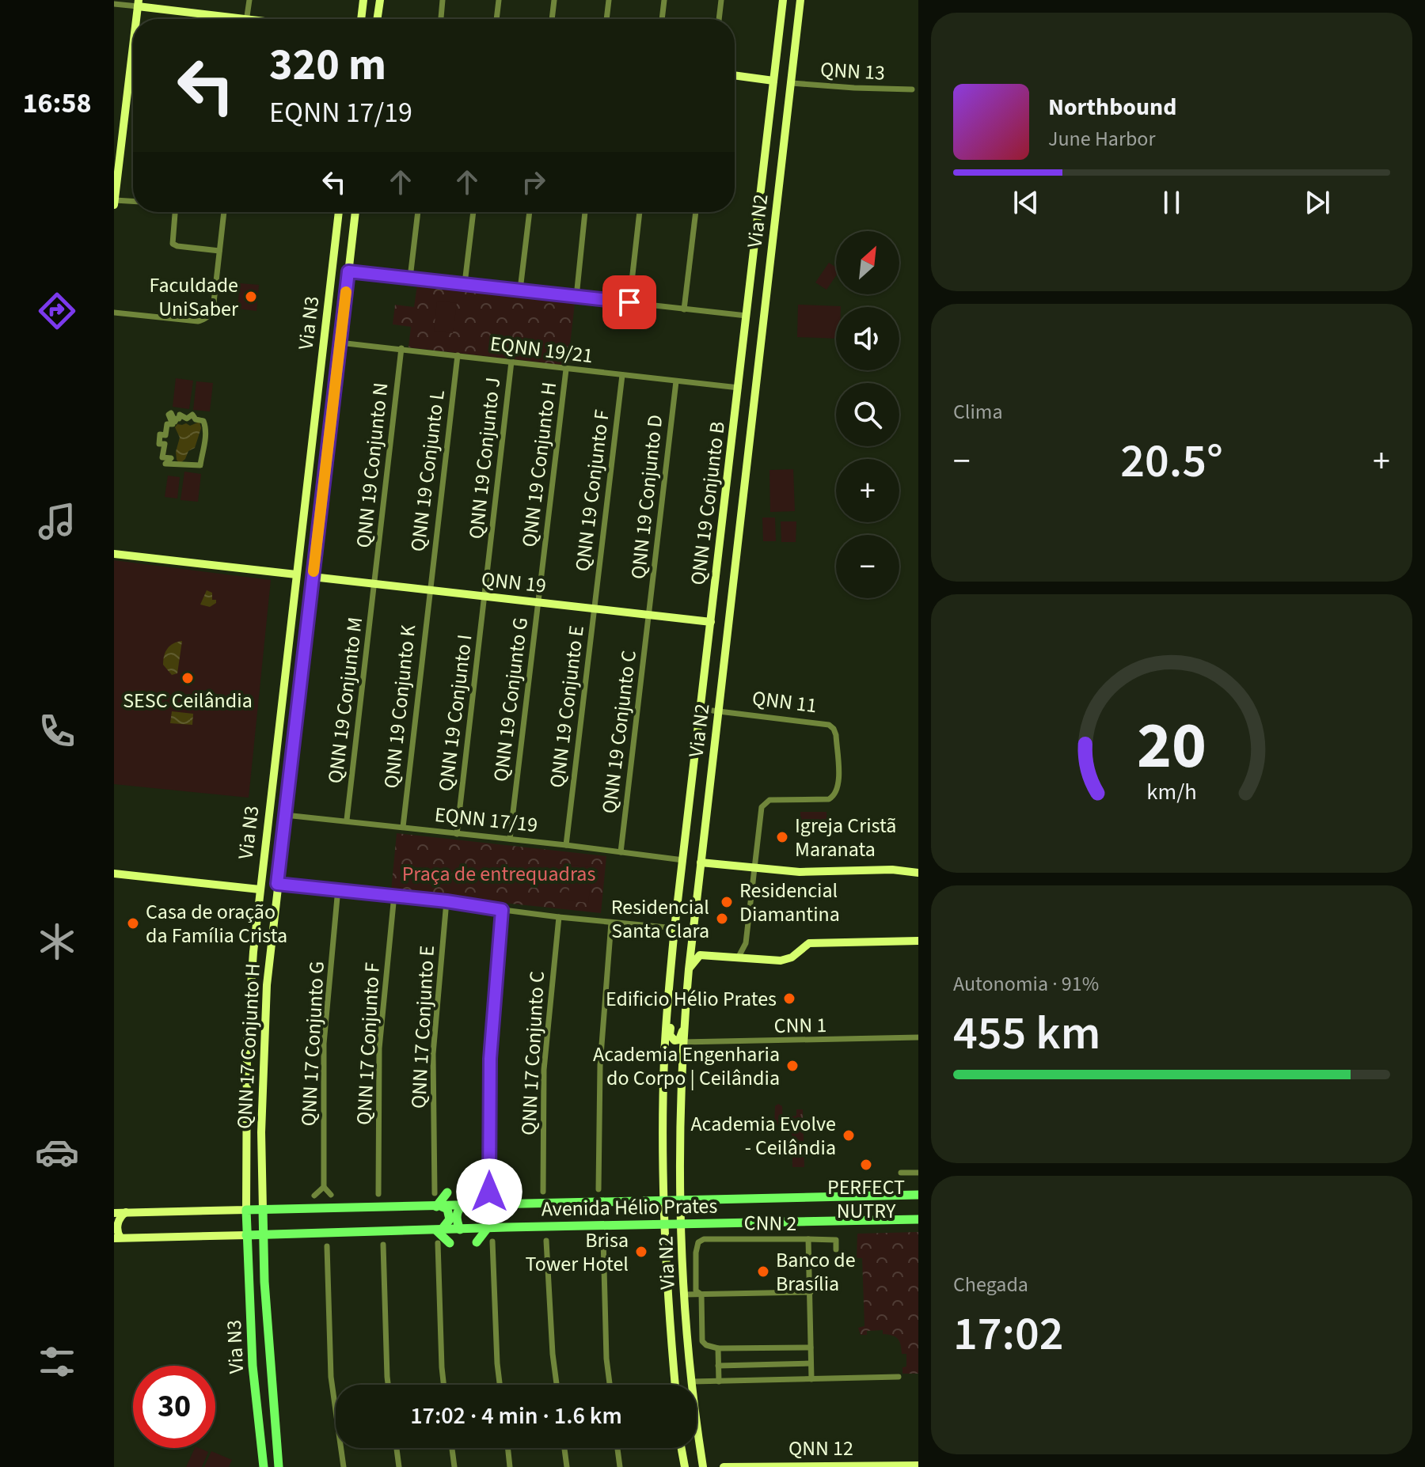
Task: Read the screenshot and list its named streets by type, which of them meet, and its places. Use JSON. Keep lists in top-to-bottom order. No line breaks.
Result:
{"streets":{"main road":["Via N2","Via N3","QNN 19 Conjunto B","QNN 19","QNN 17 Conjunto H","Avenida Hélio Prates","QNN 12"],"street":["QNN 13","EQNN 19/21","QNN 19 Conjunto J","QNN 19 Conjunto H","QNN 19 Conjunto N","QNN 19 Conjunto L","QNN 19 Conjunto F","QNN 19 Conjunto D","QNN 19 Conjunto G","QNN 19 Conjunto M","QNN 11","QNN 19 Conjunto K","QNN 19 Conjunto E","QNN 19 Conjunto I","QNN 19 Conjunto C","EQNN 17/19","CNN 1","QNN 17 Conjunto E","QNN 17 Conjunto G","QNN 17 Conjunto F","QNN 17 Conjunto C","CNN 2"]},"crossings":[["QNN 13","Via N2"],["Via N2","QNN 11"],["Via N2","CNN 1"],["Via N2","Avenida Hélio Prates"],["Via N3","EQNN 19/21"],["Via N3","QNN 19"],["Via N3","EQNN 17/19"],["Via N3","QNN 17 Conjunto H"],["Via N3","Avenida Hélio Prates"],["EQNN 19/21","QNN 19 Conjunto J"],["EQNN 19/21","QNN 19 Conjunto H"],["EQNN 19/21","QNN 19 Conjunto N"],["EQNN 19/21","QNN 19 Conjunto L"],["EQNN 19/21","QNN 19 Conjunto F"],["EQNN 19/21","QNN 19 Conjunto D"],["EQNN 19/21","QNN 19 Conjunto B"],["QNN 19 Conjunto J","QNN 19"],["QNN 19 Conjunto J","QNN 19 Conjunto I"],["QNN 19 Conjunto H","QNN 19"],["QNN 19 Conjunto H","QNN 19 Conjunto G"],["QNN 19 Conjunto N","QNN 19"],["QNN 19 Conjunto N","QNN 19 Conjunto M"],["QNN 19 Conjunto L","QNN 19"],["QNN 19 Conjunto L","QNN 19 Conjunto K"],["QNN 19 Conjunto F","QNN 19"],["QNN 19 Conjunto F","QNN 19 Conjunto E"],["QNN 19 Conjunto D","QNN 19"],["QNN 19 Conjunto D","QNN 19 Conjunto C"],["QNN 19 Conjunto B","QNN 19"],["QNN 19","QNN 19 Conjunto G"],["QNN 19","QNN 19 Conjunto M"],["QNN 19","QNN 19 Conjunto K"],["QNN 19","QNN 19 Conjunto E"],["QNN 19","QNN 19 Conjunto I"],["QNN 19","QNN 19 Conjunto C"],["QNN 19 Conjunto G","EQNN 17/19"],["QNN 19 Conjunto M","EQNN 17/19"],["QNN 19 Conjunto K","EQNN 17/19"],["QNN 19 Conjunto E","EQNN 17/19"],["QNN 19 Conjunto I","EQNN 17/19"],["QNN 19 Conjunto C","EQNN 17/19"],["QNN 17 Conjunto H","Avenida Hélio Prates"]],"parks":["Praça de entrequadras"],"places":["Faculdade UniSaber","SESC Ceilândia","Igreja Cristã Maranata","Residencial Diamantina","Residencial Santa Clara","Casa de oração da Família Crista","Edificio Hélio Prates","Academia Engenharia do Corpo | Ceilândia","Academia Evolve - Ceilândia","PERFECT NUTRY","Brisa Tower Hotel","Banco de Brasília"],"north":"top right","page":{"tabs":"16:58","turn":["320 m","EQNN 17/19"],"song":["Northbound","June Harbor"],"map_buttons":["+","−"],"tile":["Clima",["Autonomia · 91%","455 km"],["Chegada","17:02"]],"heat":["−","20.5°","+"],"limit":"30","trip":"17:02 · 4 min · 1.6 km","gauge":["20","km/h"]}}
